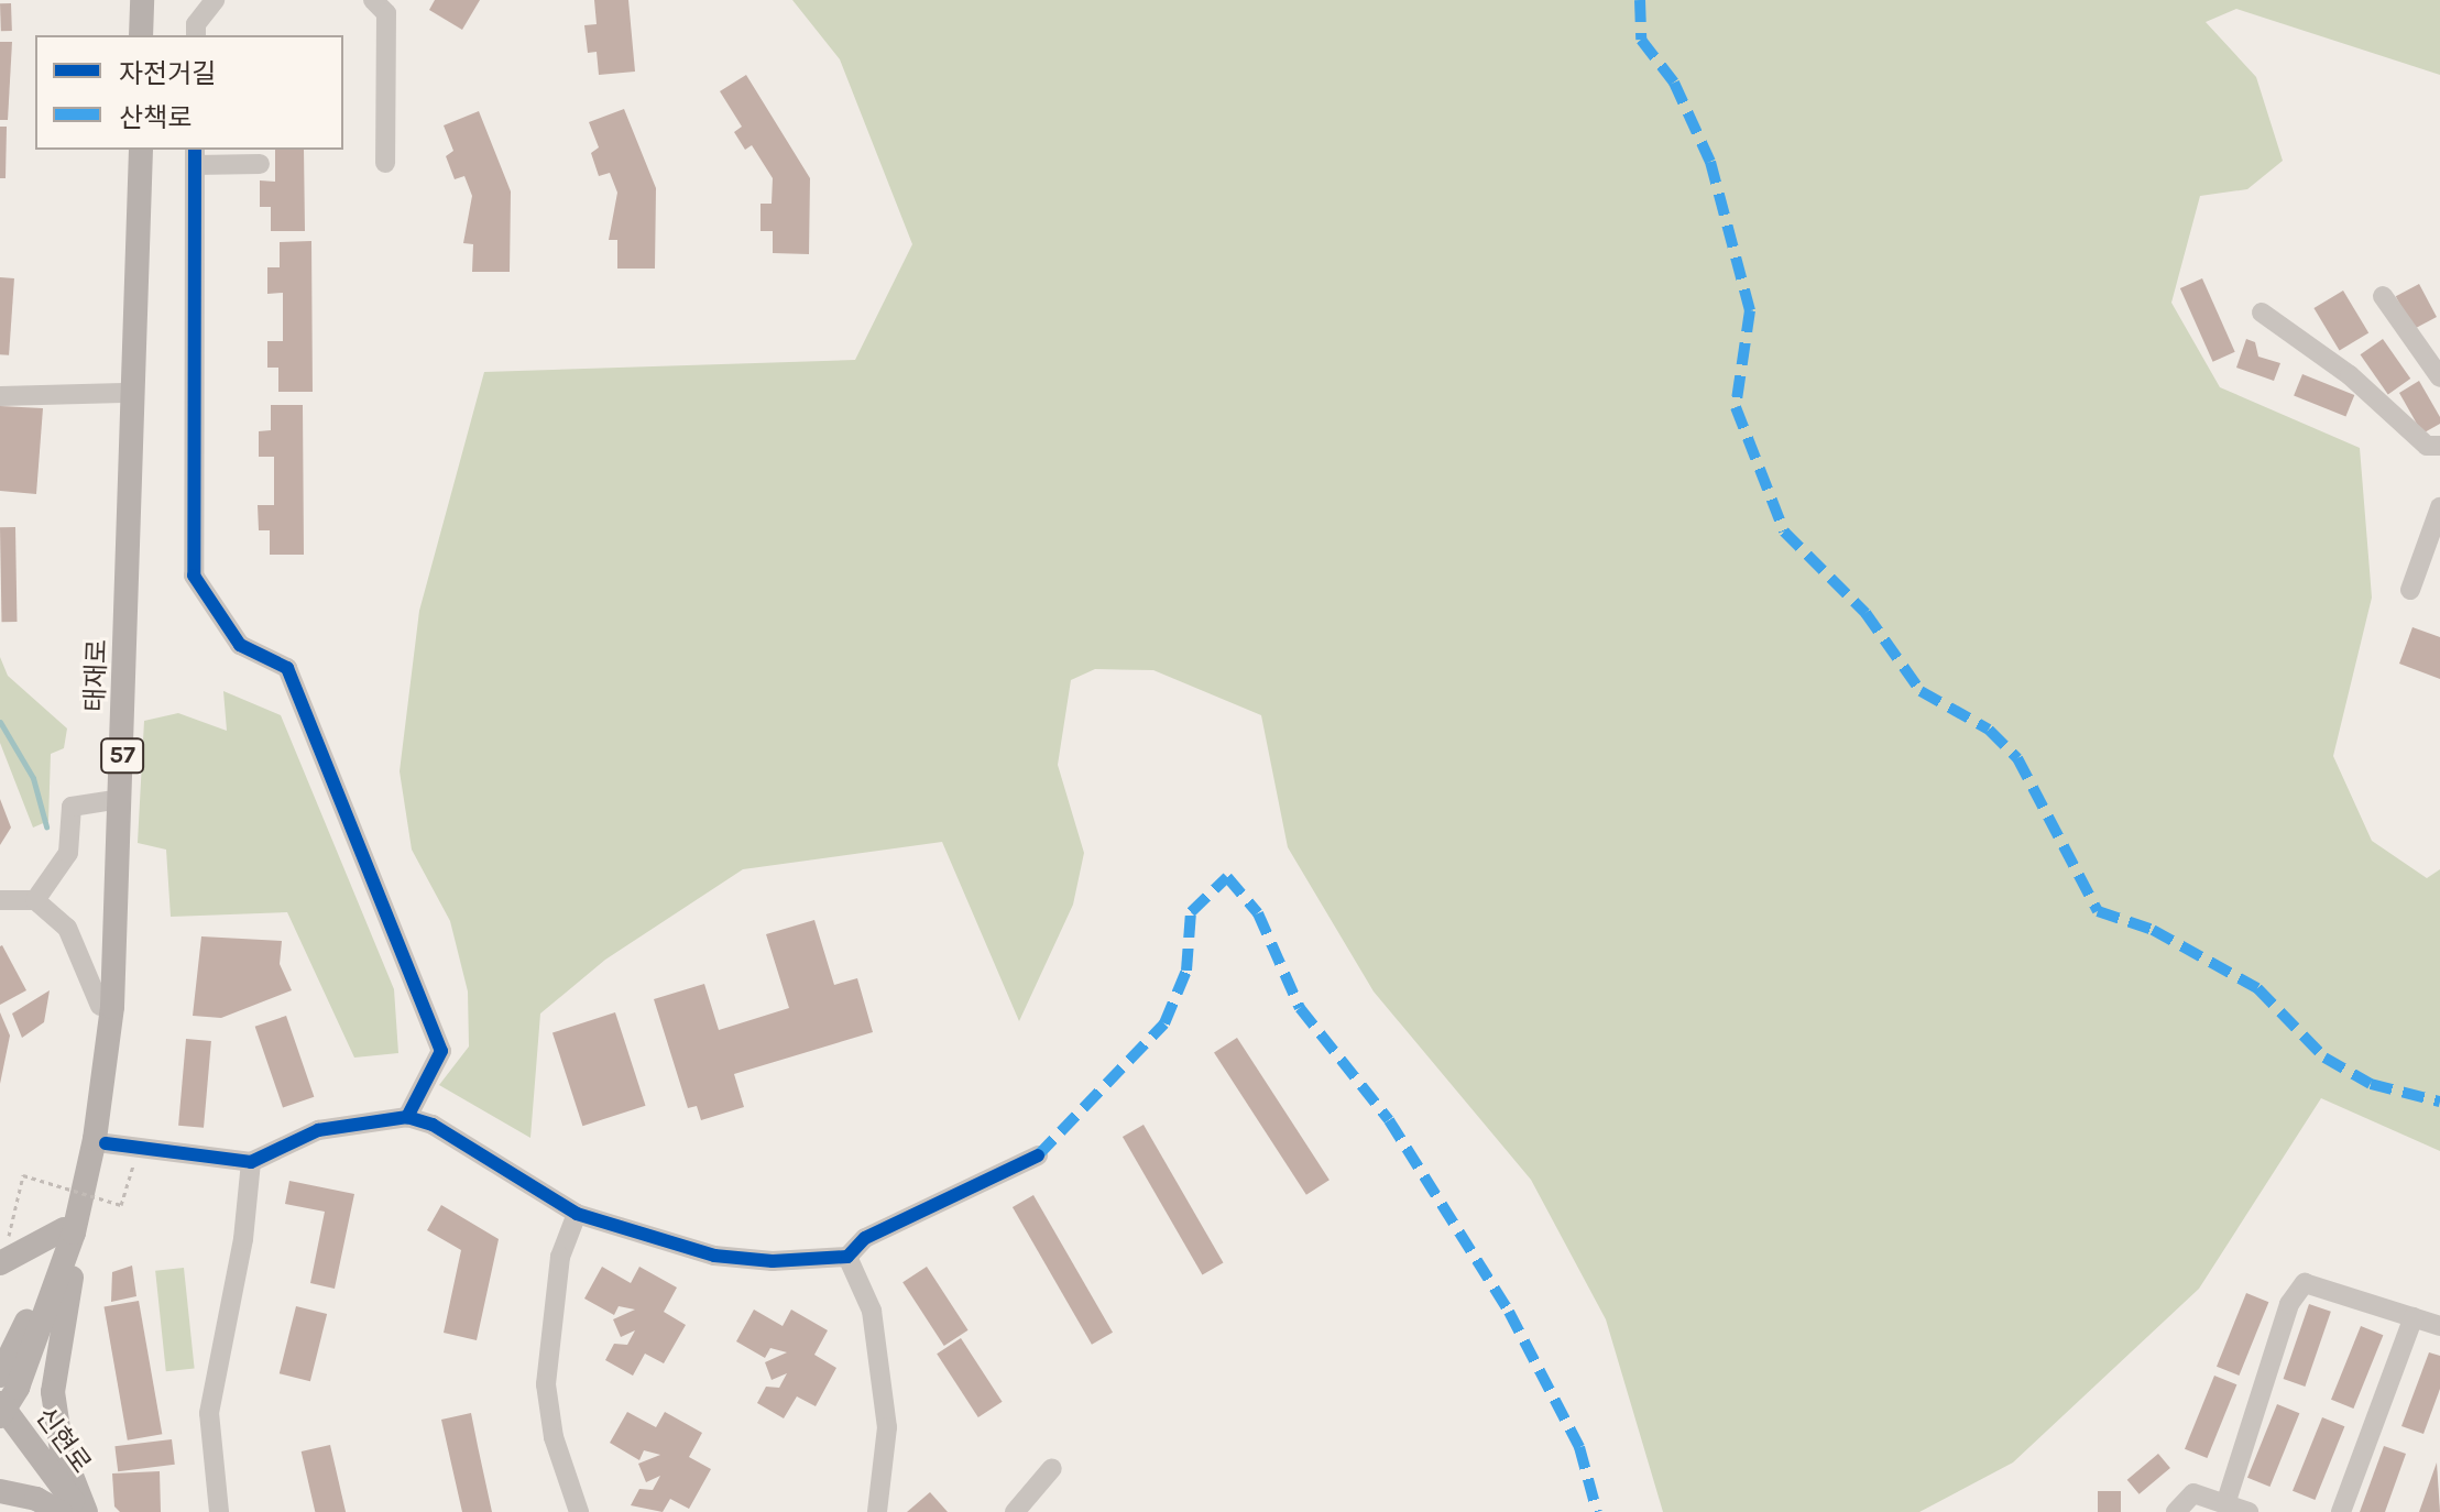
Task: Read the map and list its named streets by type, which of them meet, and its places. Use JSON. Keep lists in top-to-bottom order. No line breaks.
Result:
{"streets":{"main road":["태재로","57","신현로"]},"crossings":[["태재로","57"],["57","신현로"]],"legend":["자전거길","산책로"]}
